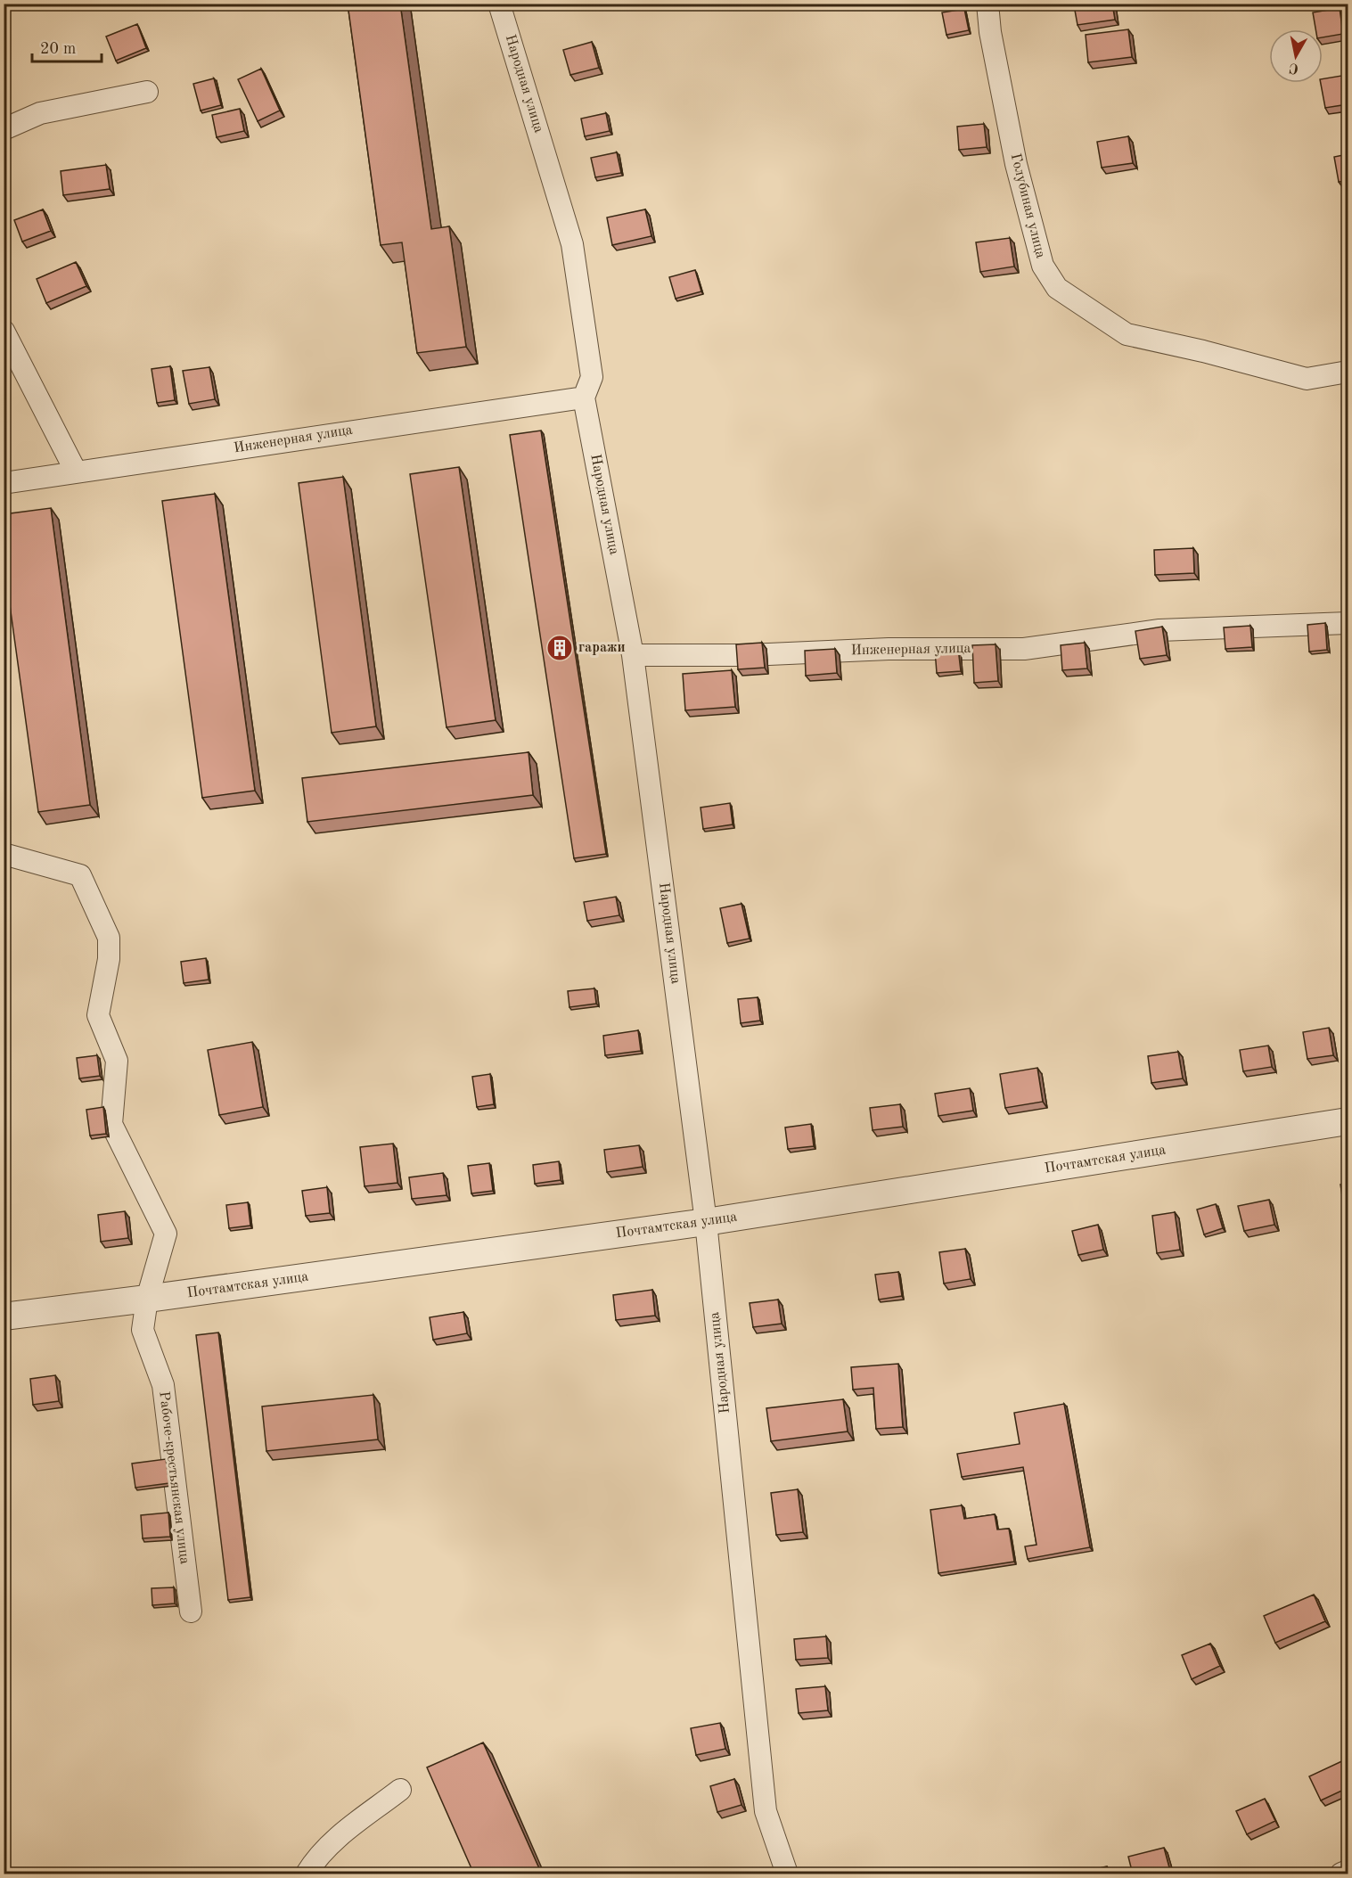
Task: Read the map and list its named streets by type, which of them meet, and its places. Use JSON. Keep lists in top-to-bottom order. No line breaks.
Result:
{"streets":{"street":["Народная улица","Голубиная улица","Инженерная улица","Почтамтская улица","Рабоче-крестьянская улица"]},"crossings":[["Народная улица","Инженерная улица"],["Народная улица","Почтамтская улица"],["Почтамтская улица","Рабоче-крестьянская улица"]],"places":{"building":["гаражи"]},"scale_bar":"20 m","north":"bottom"}
